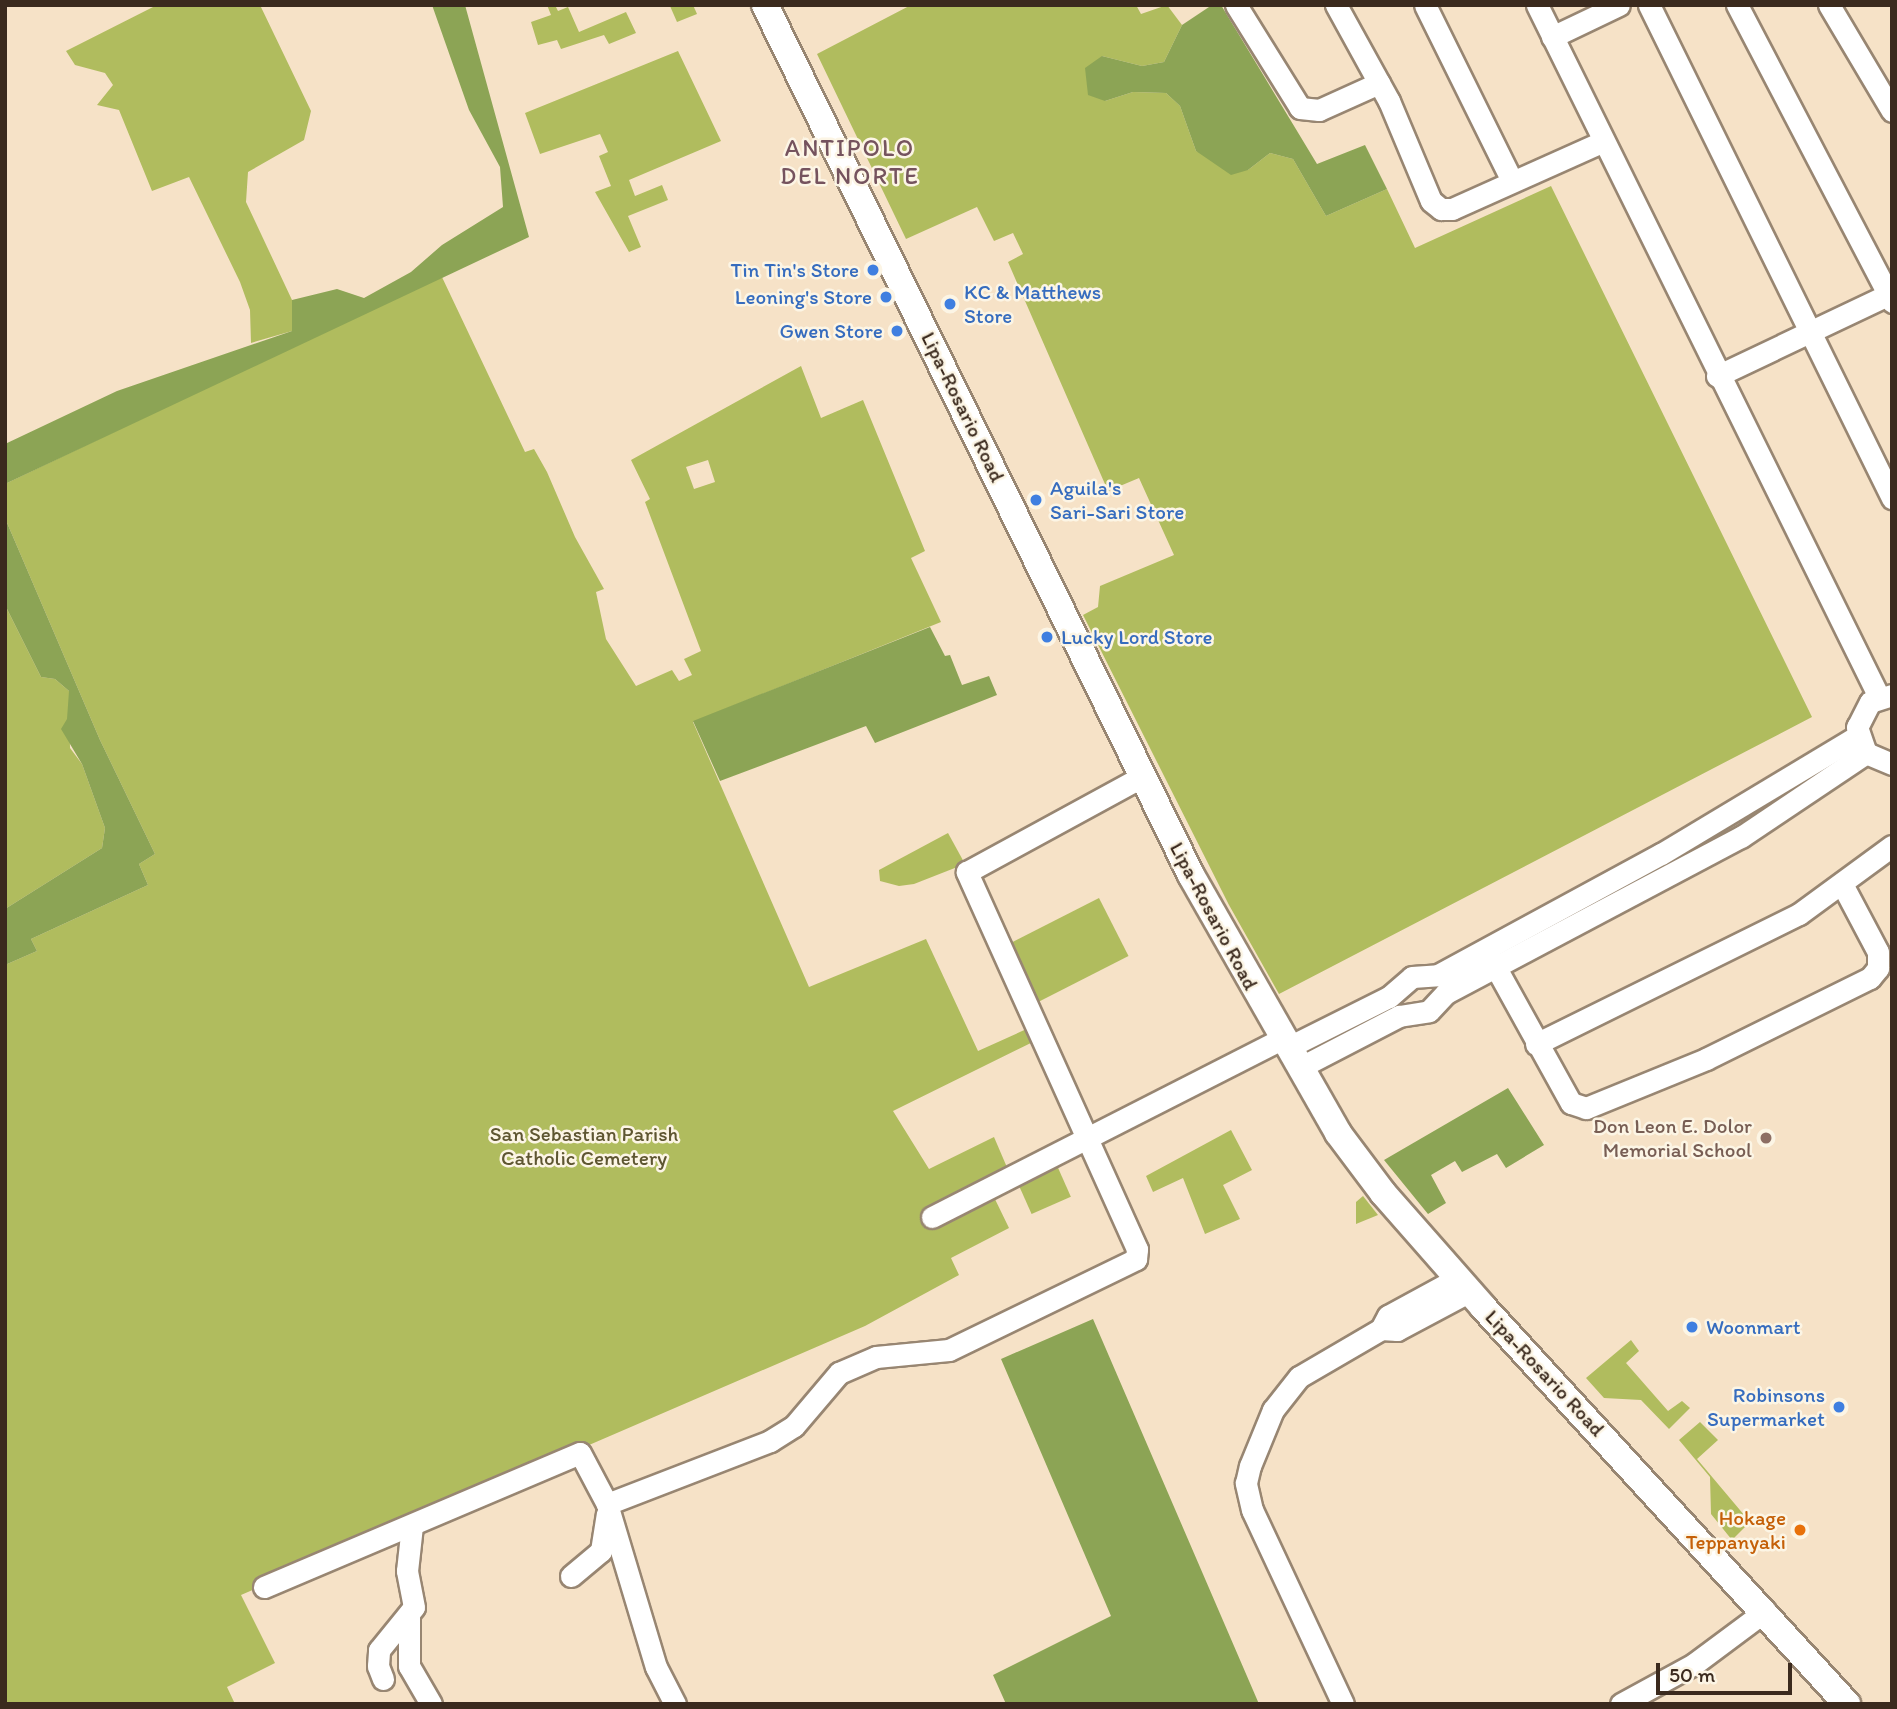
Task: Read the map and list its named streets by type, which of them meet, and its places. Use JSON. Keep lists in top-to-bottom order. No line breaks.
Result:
{"streets":{"main road":["Lipa-Rosario Road"]},"districts":["ANTIPOLO DEL NORTE"],"parks":["San Sebastian Parish Catholic Cemetery"],"places":["Tin Tin's Store","Leoning's Store","KC & Matthews Store","Gwen Store","Aguila's Sari-Sari Store","Lucky Lord Store","Don Leon E. Dolor Memorial School","Woonmart","Robinsons Supermarket","Hokage Teppanyaki"],"scale_bar":"50 m"}
